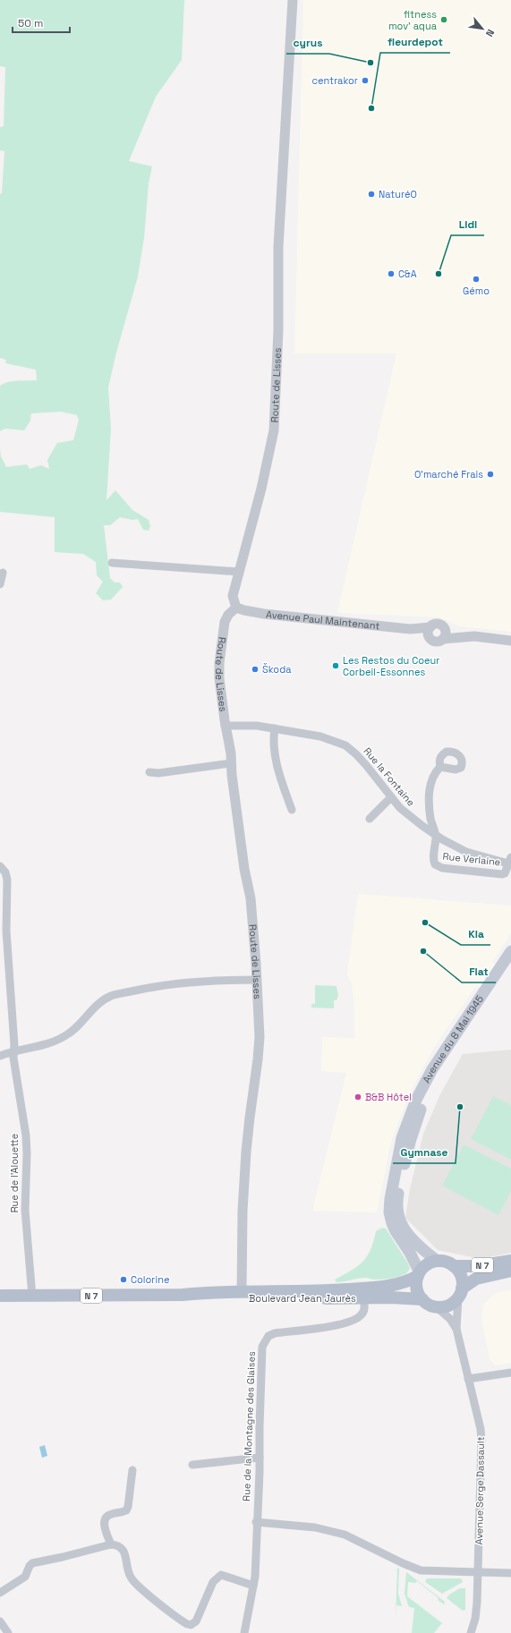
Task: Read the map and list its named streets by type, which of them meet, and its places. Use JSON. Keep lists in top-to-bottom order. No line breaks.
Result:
{"streets":{"main road":["Avenue du 8 Mai 1945","N 7","Boulevard Jean Jaurès"],"street":["Route de Lisses","Avenue Paul Maintenant","Rue la Fontaine","Rue Verlaine","Rue de l'Alouette","Rue de la Montagne des Glaises","Avenue Serge Dassault"]},"crossings":[["Route de Lisses","Avenue Paul Maintenant"],["Route de Lisses","Rue la Fontaine"],["Route de Lisses","Boulevard Jean Jaurès"],["Rue la Fontaine","Rue Verlaine"],["Avenue du 8 Mai 1945","N 7"],["Avenue du 8 Mai 1945","Boulevard Jean Jaurès"],["Avenue du 8 Mai 1945","Avenue Serge Dassault"],["Rue de l'Alouette","Boulevard Jean Jaurès"],["N 7","Boulevard Jean Jaurès"],["N 7","Avenue Serge Dassault"],["Boulevard Jean Jaurès","Rue de la Montagne des Glaises"],["Boulevard Jean Jaurès","Avenue Serge Dassault"]],"places":["fitness mov' aqua","cyrus","centrakor","fleurdepot","NaturéO","C&A","Lidl","Gémo","O'marché Frais","Les Restos du Coeur Corbeil-Essonnes","Škoda","Kia","Fiat","B&B Hôtel","Gymnase","Colorine"],"scale_bar":"50 m","north":"bottom right"}
